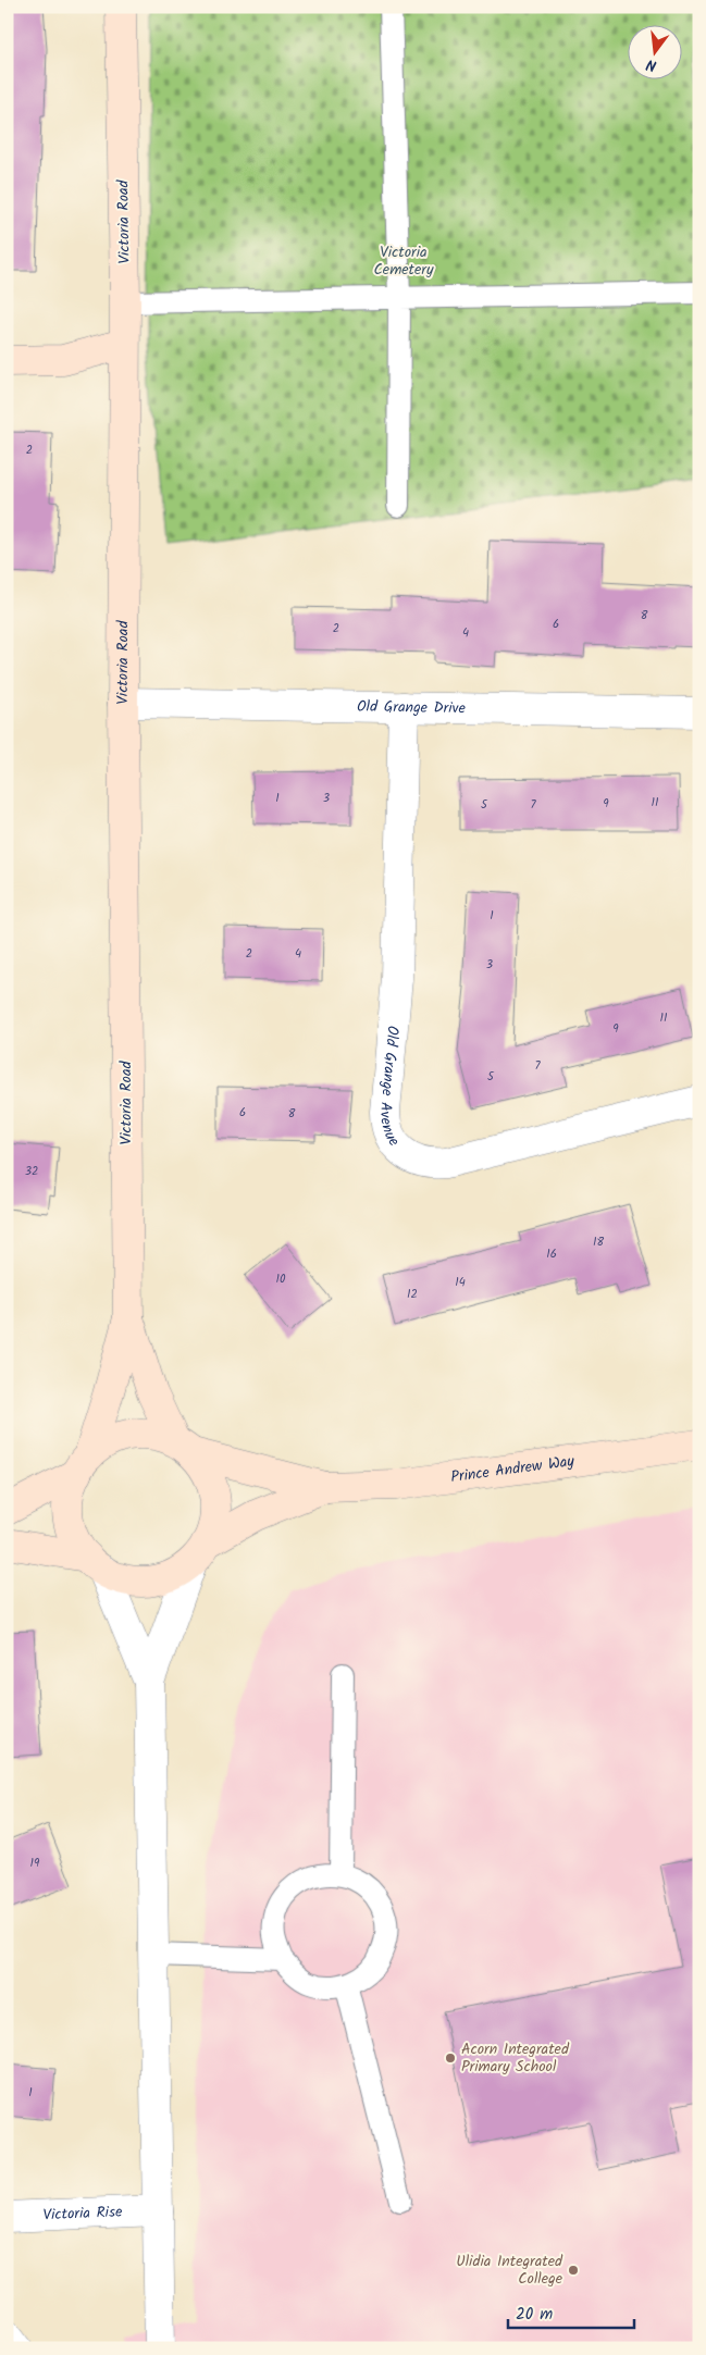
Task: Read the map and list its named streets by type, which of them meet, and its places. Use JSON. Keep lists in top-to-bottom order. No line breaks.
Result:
{"streets":{"street":["Victoria Road","Old Grange Drive","Old Grange Avenue","Prince Andrew Way","Victoria Rise"]},"crossings":[["Victoria Road","Old Grange Drive"],["Victoria Road","Prince Andrew Way"],["Old Grange Drive","Old Grange Avenue"]],"parks":["Victoria Cemetery"],"places":["Acorn Integrated Primary School","Ulidia Integrated College"],"house_numbers":["2","8","6","2","4","1","3","11","9","5","7","1","2","4","3","11","9","7","5","6","8","32","18","16","10","14","12","19","1"],"scale_bar":"20 m","north":"bottom"}
